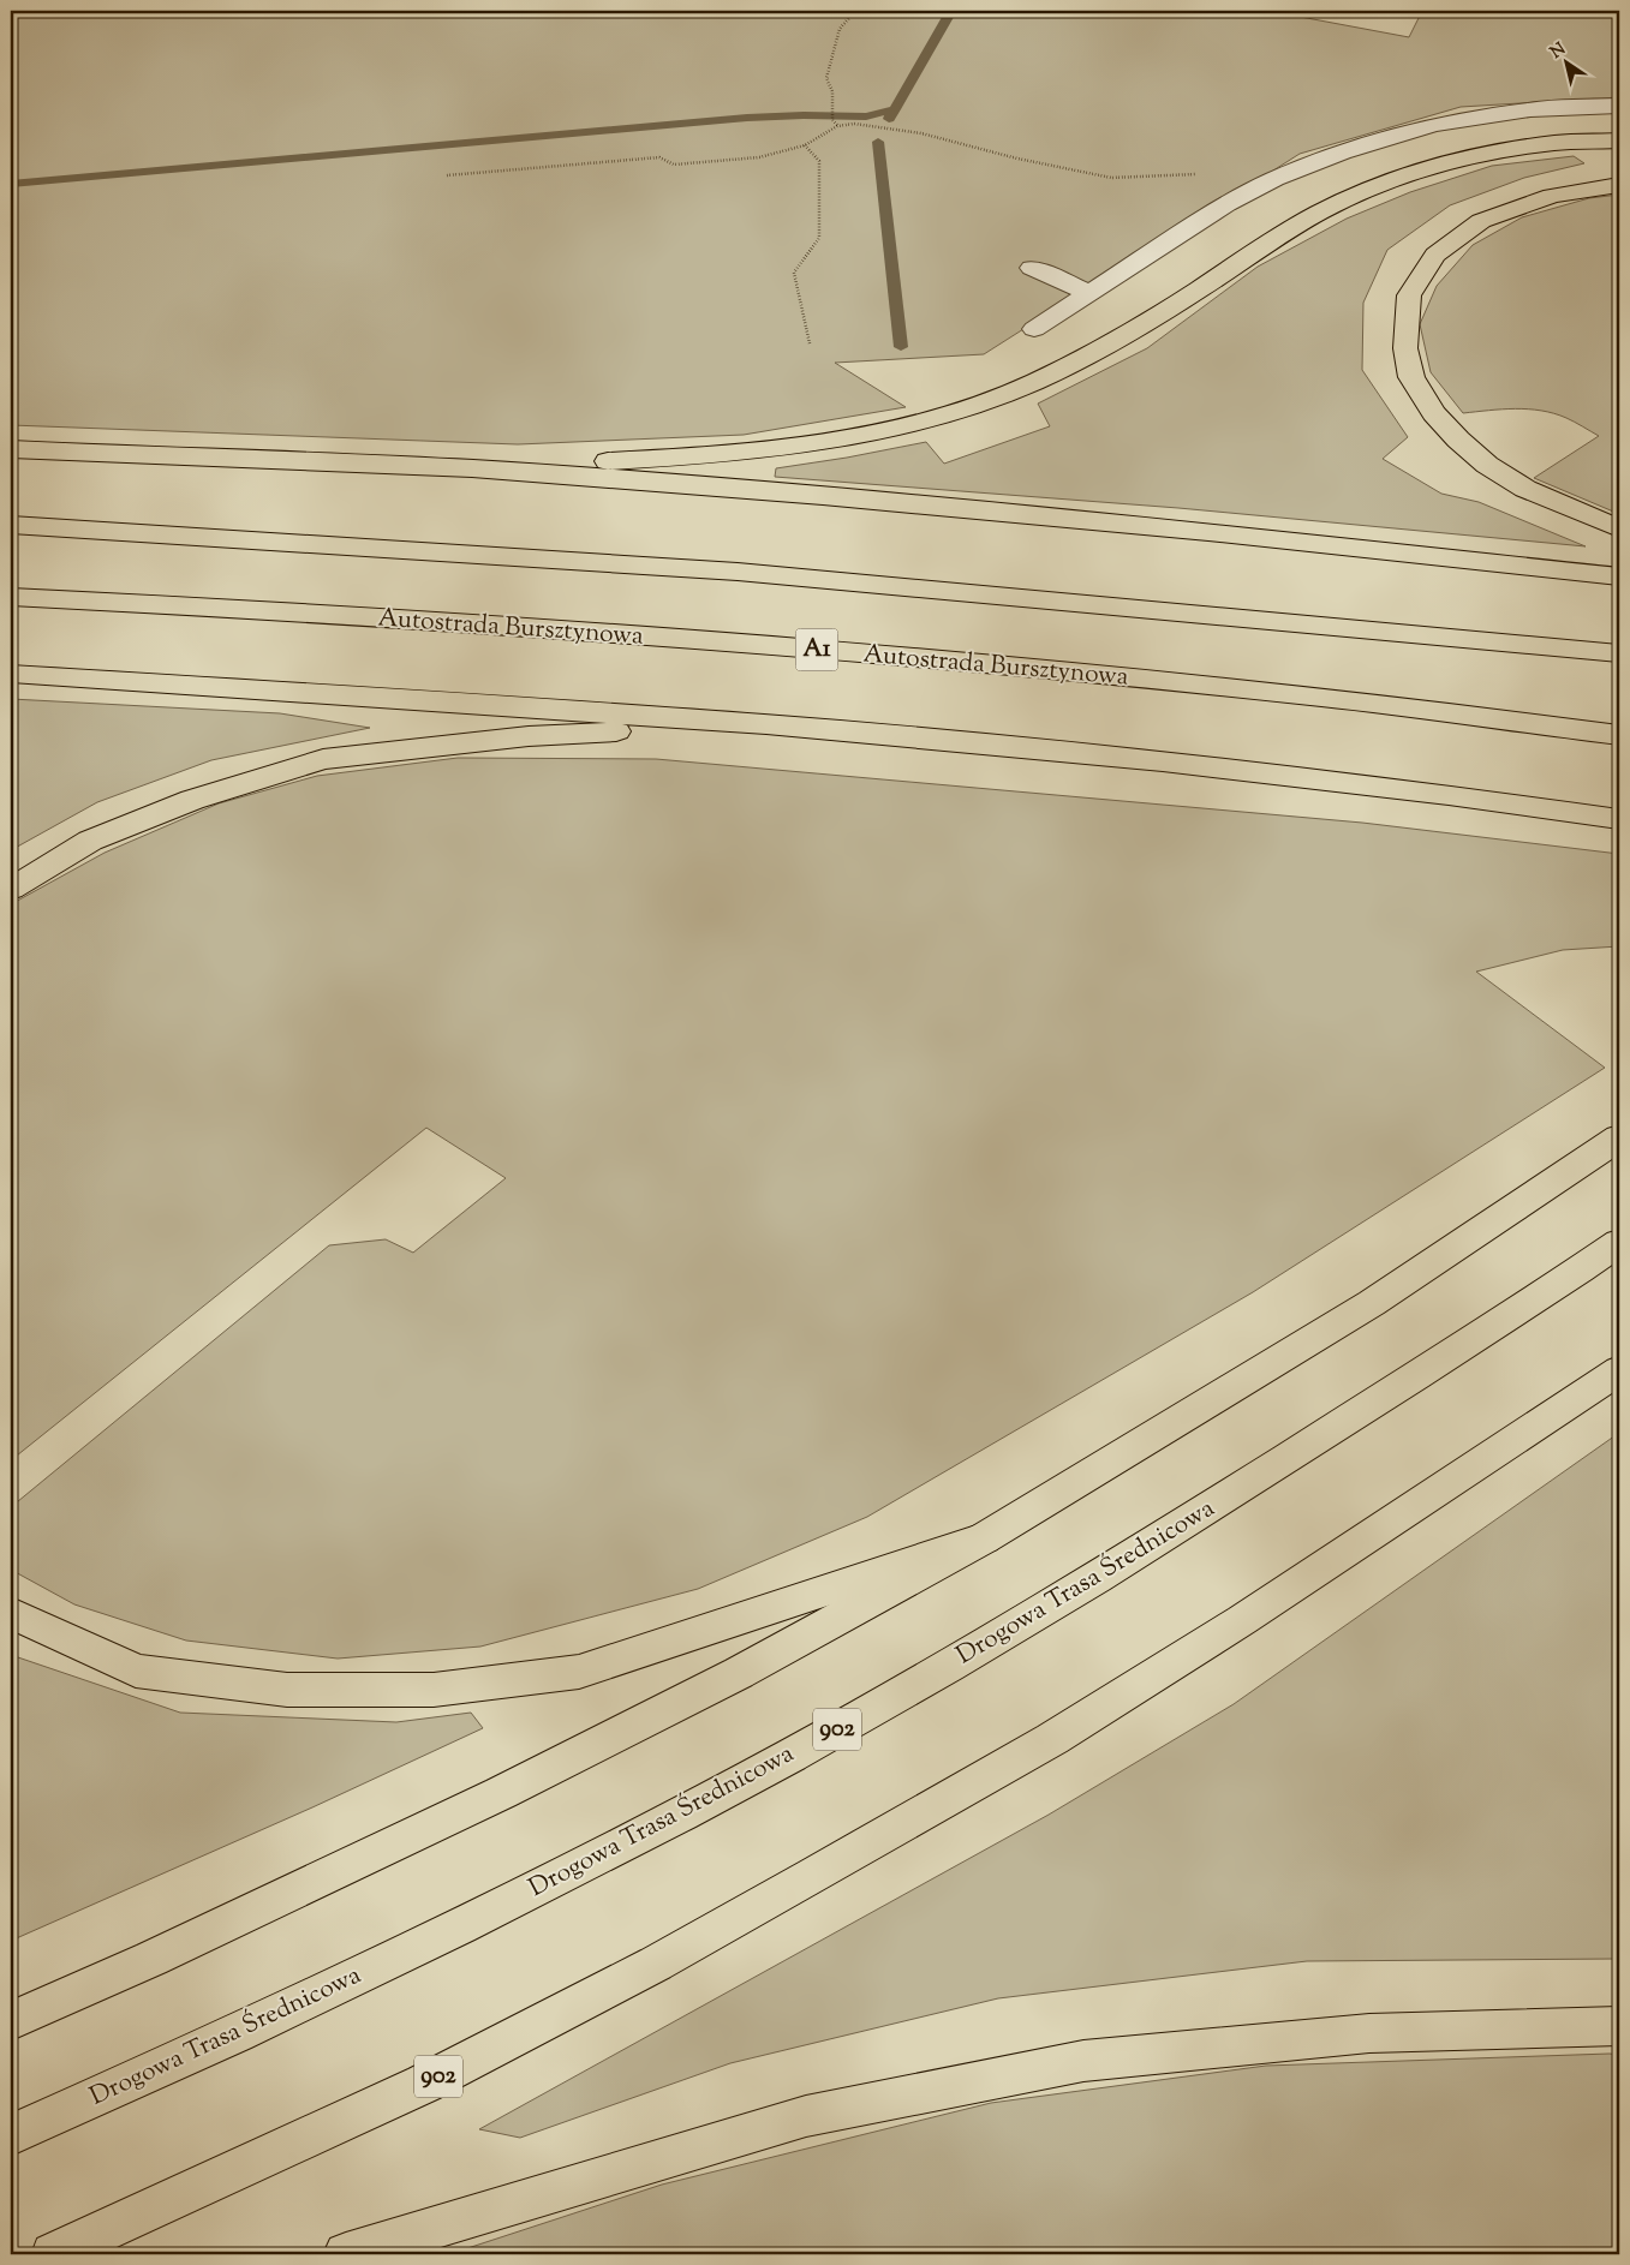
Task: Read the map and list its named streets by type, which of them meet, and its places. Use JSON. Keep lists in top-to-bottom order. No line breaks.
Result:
{"streets":{"main road":["Autostrada Bursztynowa","A1","Drogowa Trasa Średnicowa","902"]},"north":"top left"}
